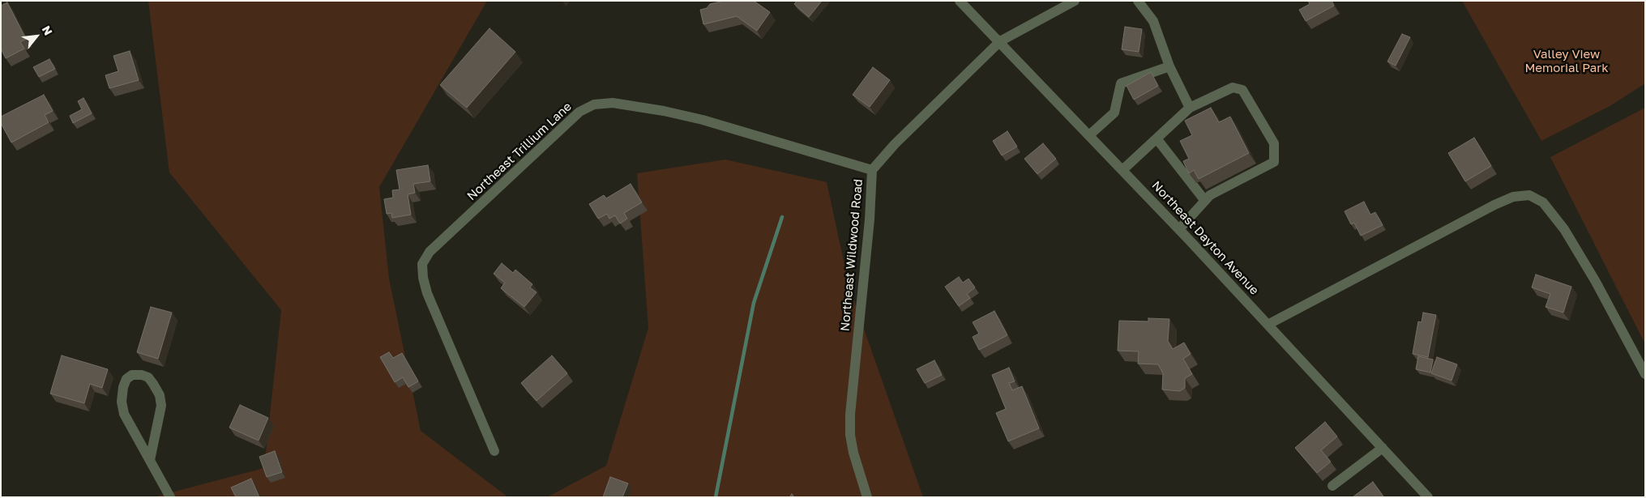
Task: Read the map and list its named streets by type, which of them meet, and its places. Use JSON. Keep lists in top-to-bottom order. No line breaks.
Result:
{"streets":{"street":["Northeast Trillium Lane","Northeast Dayton Avenue","Northeast Wildwood Road"]},"crossings":[["Northeast Trillium Lane","Northeast Wildwood Road"],["Northeast Dayton Avenue","Northeast Wildwood Road"]],"parks":["Valley View Memorial Park"],"north":"top right"}
